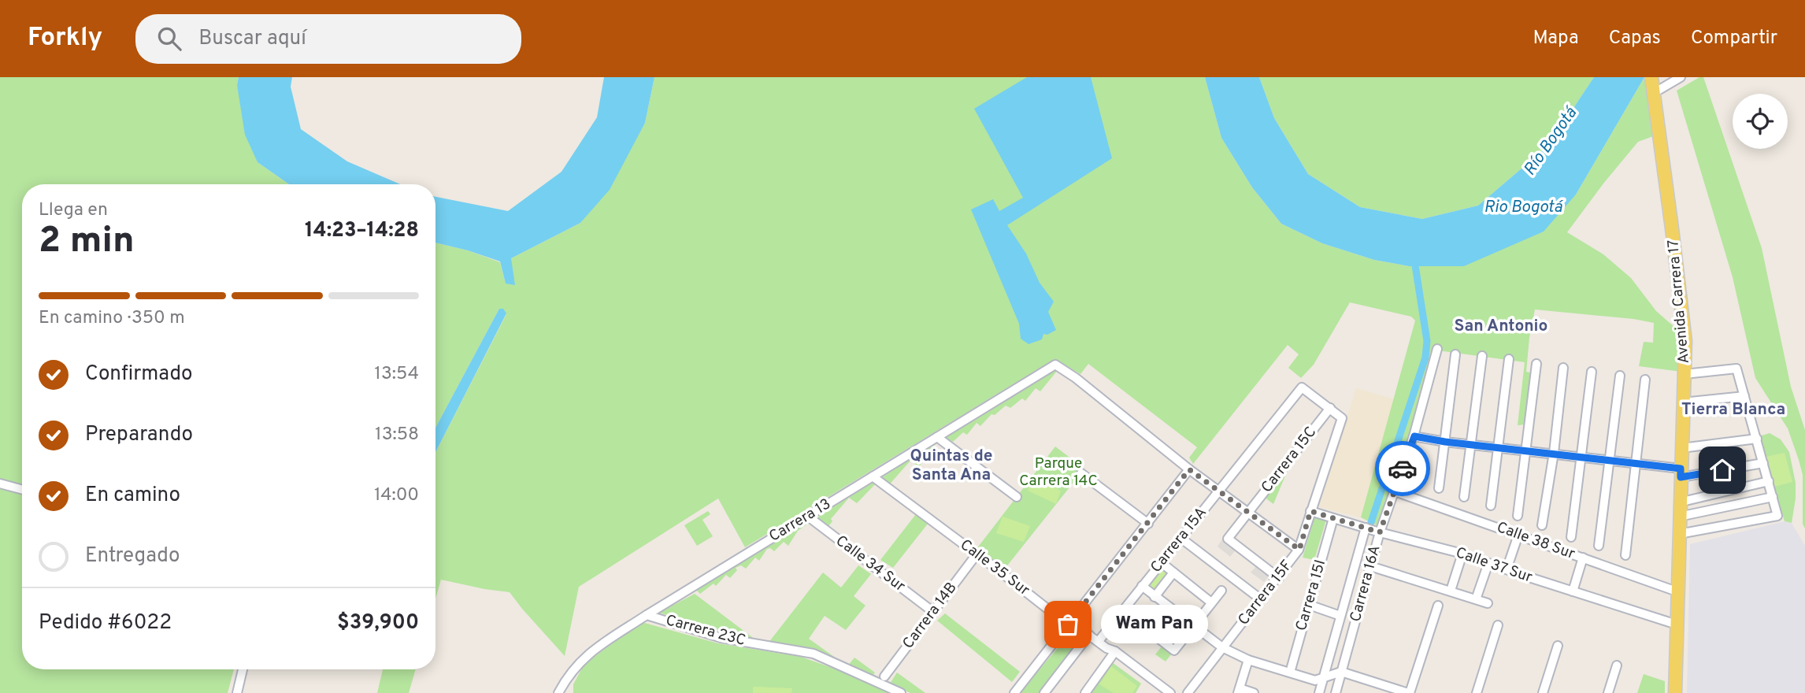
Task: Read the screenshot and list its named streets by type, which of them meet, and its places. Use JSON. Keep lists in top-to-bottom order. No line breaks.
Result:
{"streets":{"main road":["Avenida Carrera 17"],"street":["Carrera 15C","Carrera 13","Carrera 15A","Calle 38 Sur","Calle 34 Sur","Calle 37 Sur","Calle 35 Sur","Carrera 16A","Carrera 15F","Carrera 15I","Carrera 14B","Carrera 23C"]},"crossings":[["Avenida Carrera 17","Calle 38 Sur"],["Avenida Carrera 17","Calle 37 Sur"],["Carrera 15C","Carrera 15A"],["Carrera 15C","Carrera 15F"],["Carrera 13","Calle 34 Sur"],["Carrera 13","Calle 35 Sur"],["Carrera 13","Carrera 23C"],["Carrera 15A","Calle 35 Sur"],["Carrera 15A","Carrera 15F"],["Calle 38 Sur","Carrera 16A"],["Calle 34 Sur","Carrera 14B"],["Calle 37 Sur","Carrera 16A"],["Calle 37 Sur","Carrera 15F"],["Calle 37 Sur","Carrera 15I"],["Calle 35 Sur","Carrera 14B"]],"districts":["San Antonio","Tierra Blanca","Quintas de Santa Ana"],"water":["Río Bogotá","Rio Bogotá"],"parks":["Parque Carrera 14C"],"places":["Wam Pan"],"page":{"header":"Forkly","search":"Buscar aquí","nav":["Mapa","Capas","Compartir"],"heading":["2 min","Llega en","14:23–14:28"],"panel":["Pedido #6022","$39,900"],"bar":"En camino · 350 m","list":[["Confirmado","13:54"],["Preparando","13:58"],["En camino","14:00"],"Entregado"],"bubble":"Wam Pan"}}
